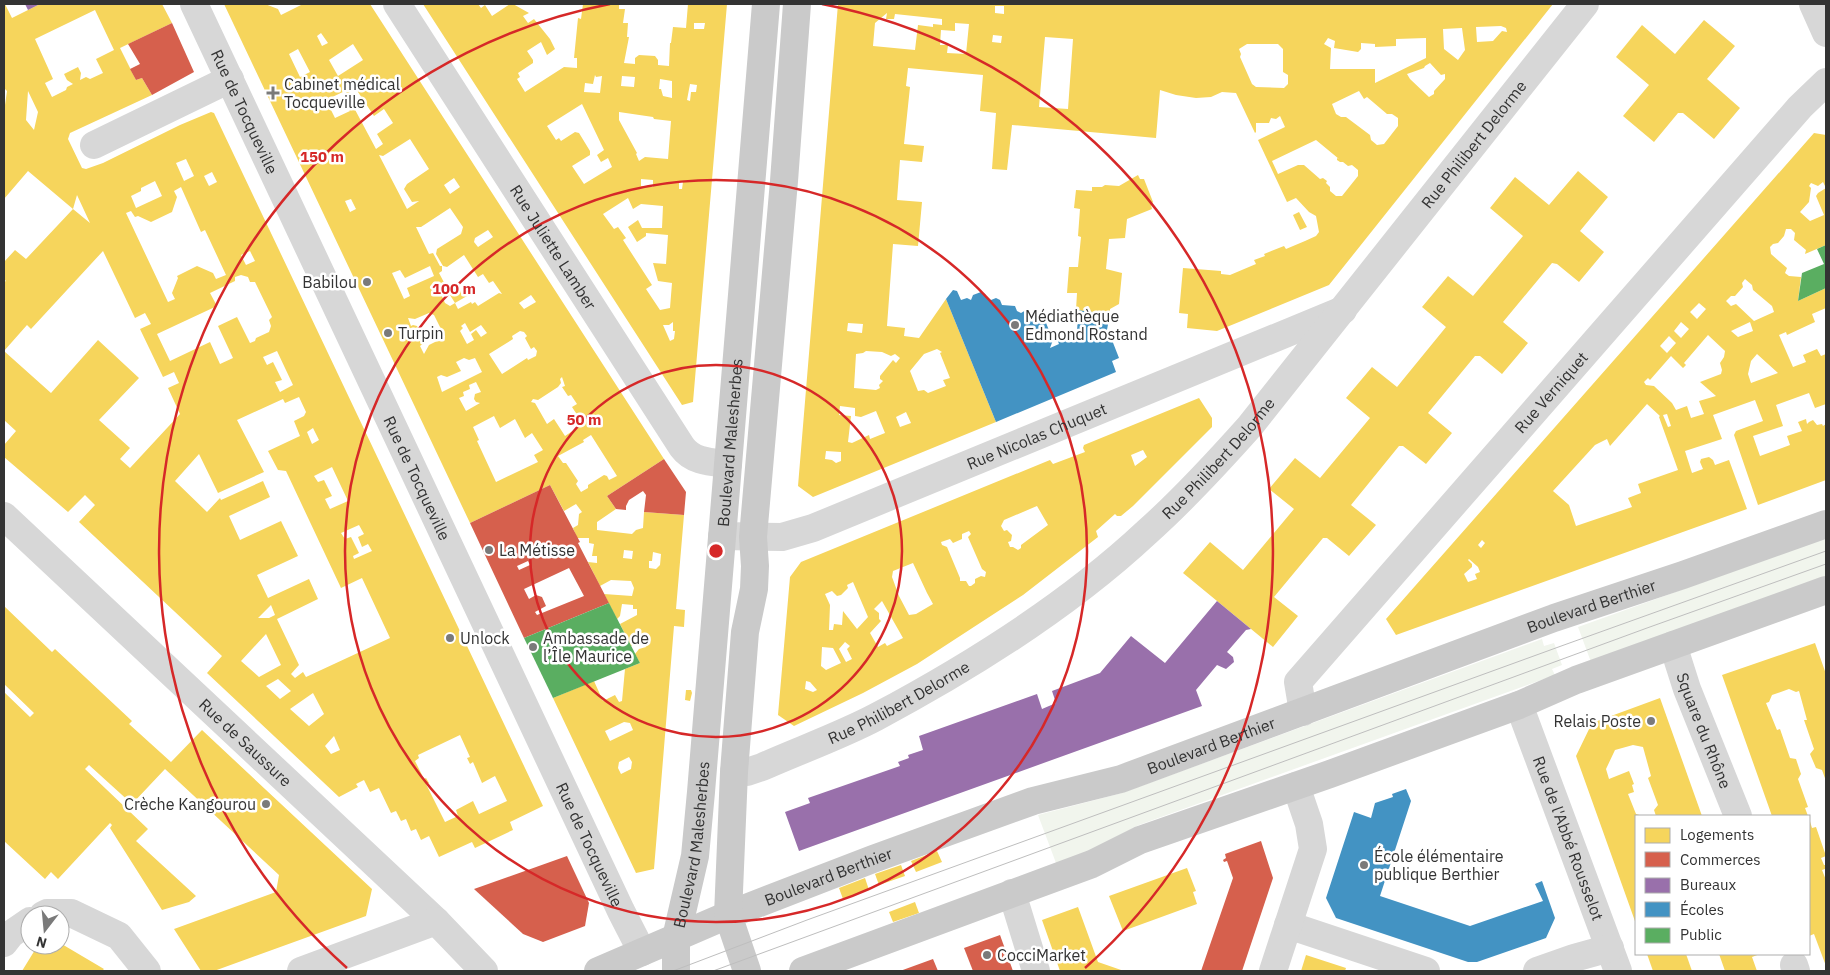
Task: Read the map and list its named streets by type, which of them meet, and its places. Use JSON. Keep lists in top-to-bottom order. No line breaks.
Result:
{"streets":{"main road":["Boulevard Malesherbes","Boulevard Berthier"],"street":["Rue de Tocqueville","Rue Philibert Delorme","Rue Juliette Lamber","Rue Verniquet","Rue Nicolas Chuquet","Square du Rhône","Rue de Saussure","Rue de l'Abbé Rousselot"]},"crossings":[["Rue de Tocqueville","Boulevard Berthier"],["Rue Philibert Delorme","Rue Nicolas Chuquet"],["Rue Philibert Delorme","Boulevard Malesherbes"],["Rue Juliette Lamber","Boulevard Malesherbes"],["Rue Verniquet","Boulevard Berthier"],["Rue Nicolas Chuquet","Boulevard Malesherbes"],["Boulevard Malesherbes","Boulevard Berthier"]],"places":{"health":["Cabinet médical Tocqueville"],"other":["Babilou","Médiathèque Edmond Rostand","Turpin","La Métisse","Unlock","Ambassade de l’Île Maurice","Relais Poste","Crèche Kangourou","École élémentaire publique Berthier","CocciMarket"]},"legend":["Logements","Commerces","Bureaux","Écoles","Public"],"north":"bottom","rings":["150 m","100 m","50 m"]}
